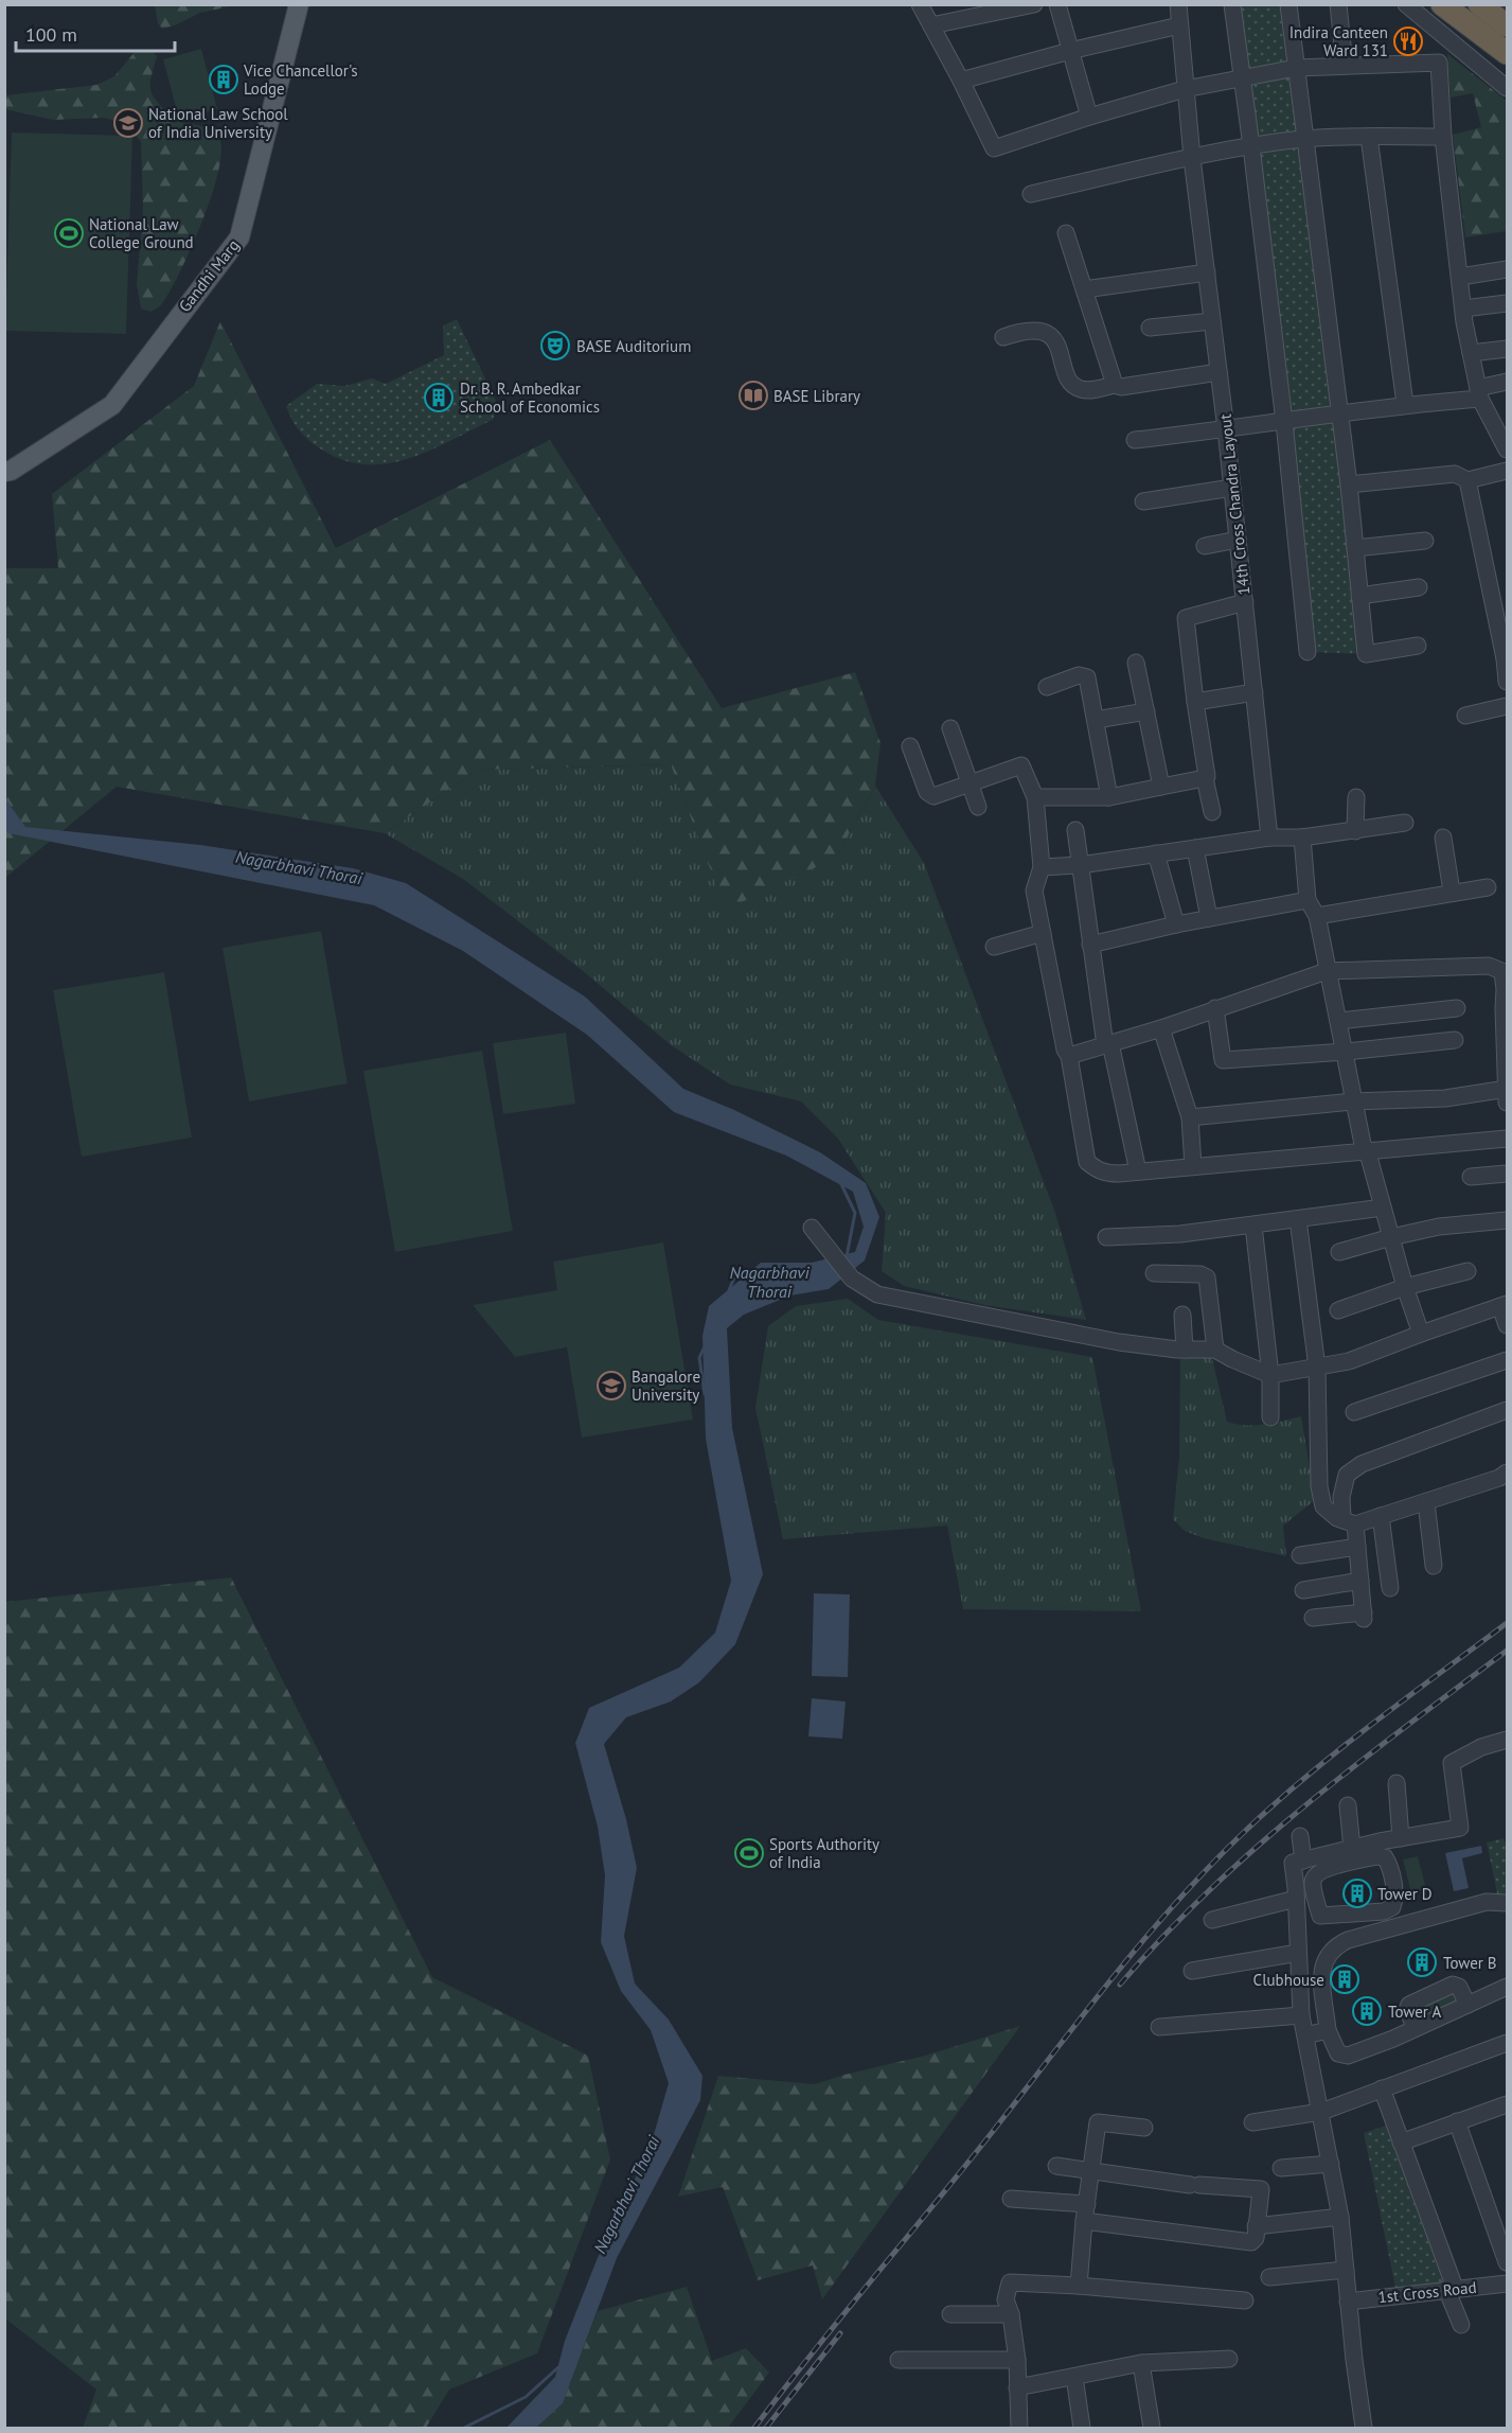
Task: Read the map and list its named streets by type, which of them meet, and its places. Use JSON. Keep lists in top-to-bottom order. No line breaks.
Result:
{"streets":{"main road":["Gandhi Marg"],"street":["14th Cross Chandra Layout","1st Cross Road"]},"water":["Nagarbhavi Thorai"],"places":{"restaurant":["Indira Canteen Ward 131"],"building":["Vice Chancellor's Lodge","Dr. B. R. Ambedkar School of Economics","Tower D","Tower B","Clubhouse","Tower A"],"school or university":["National Law School of India University","Bangalore University"],"sports":["National Law College Ground","Sports Authority of India"],"theatre":["BASE Auditorium"],"library":["BASE Library"]},"scale_bar":"100 m"}
